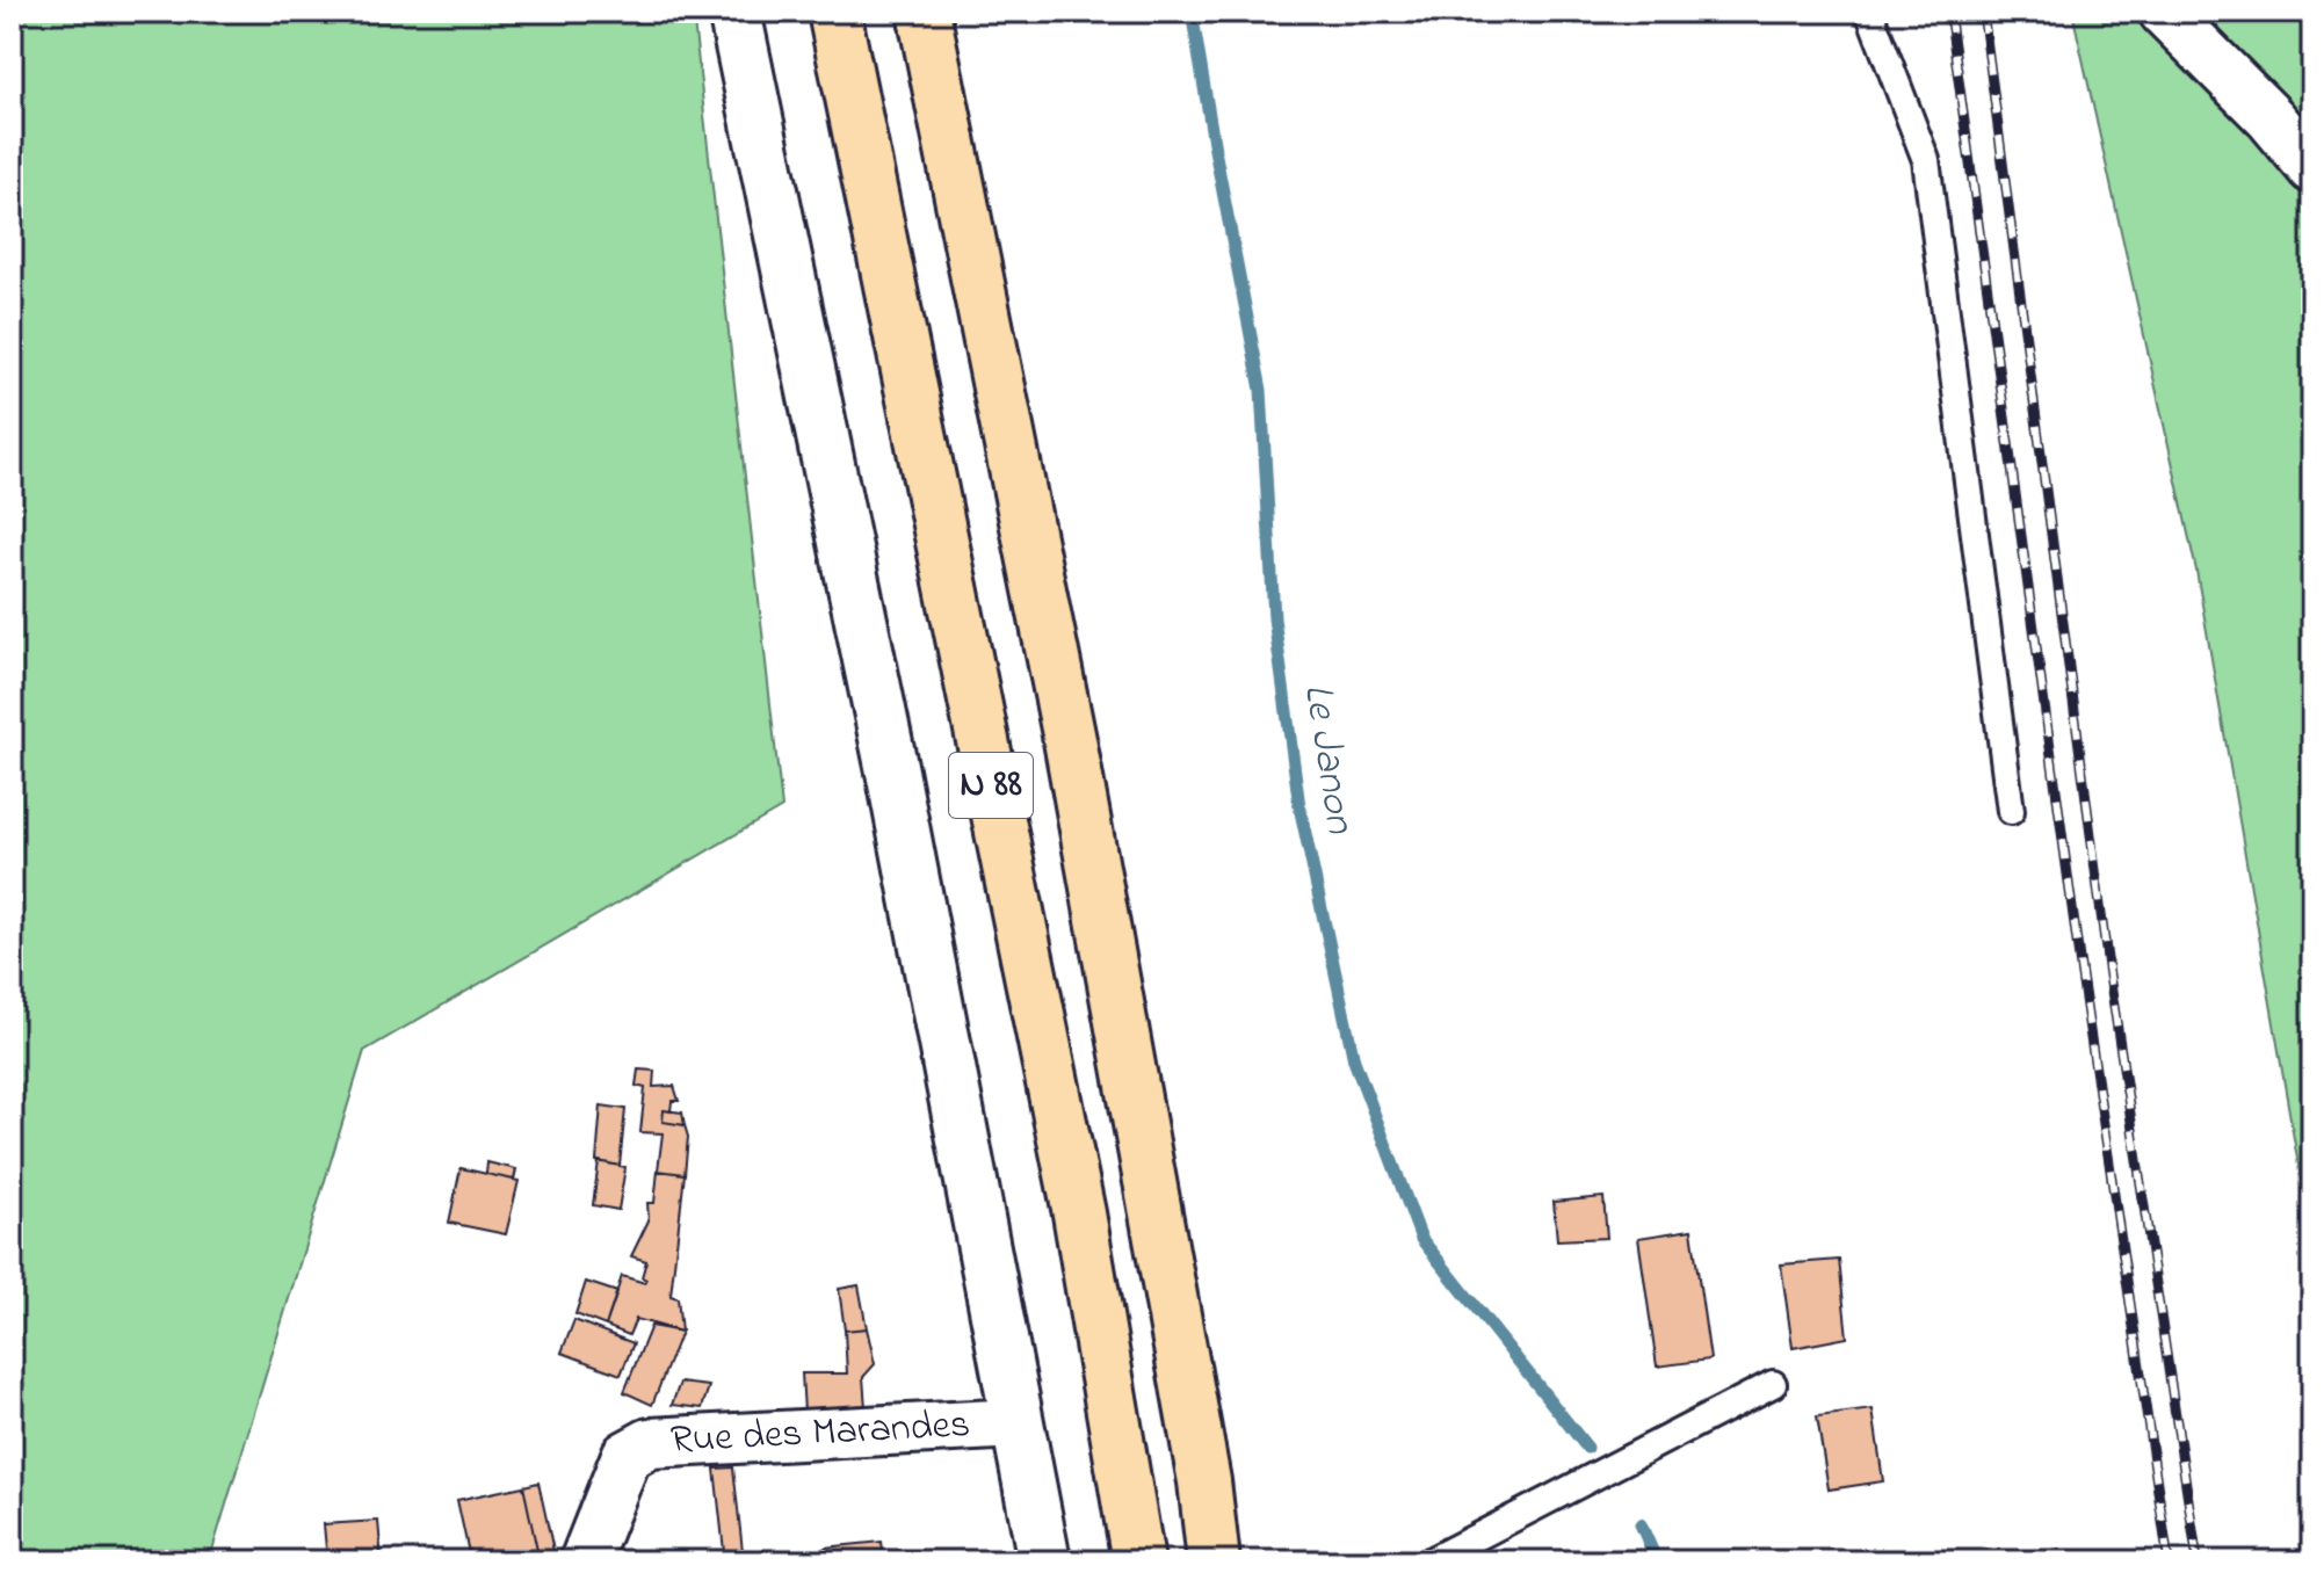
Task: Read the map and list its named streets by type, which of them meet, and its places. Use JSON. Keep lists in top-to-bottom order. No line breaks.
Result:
{"streets":{"highway":["N 88"],"street":["Rue des Marandes"]},"water":["Le Janon"]}
